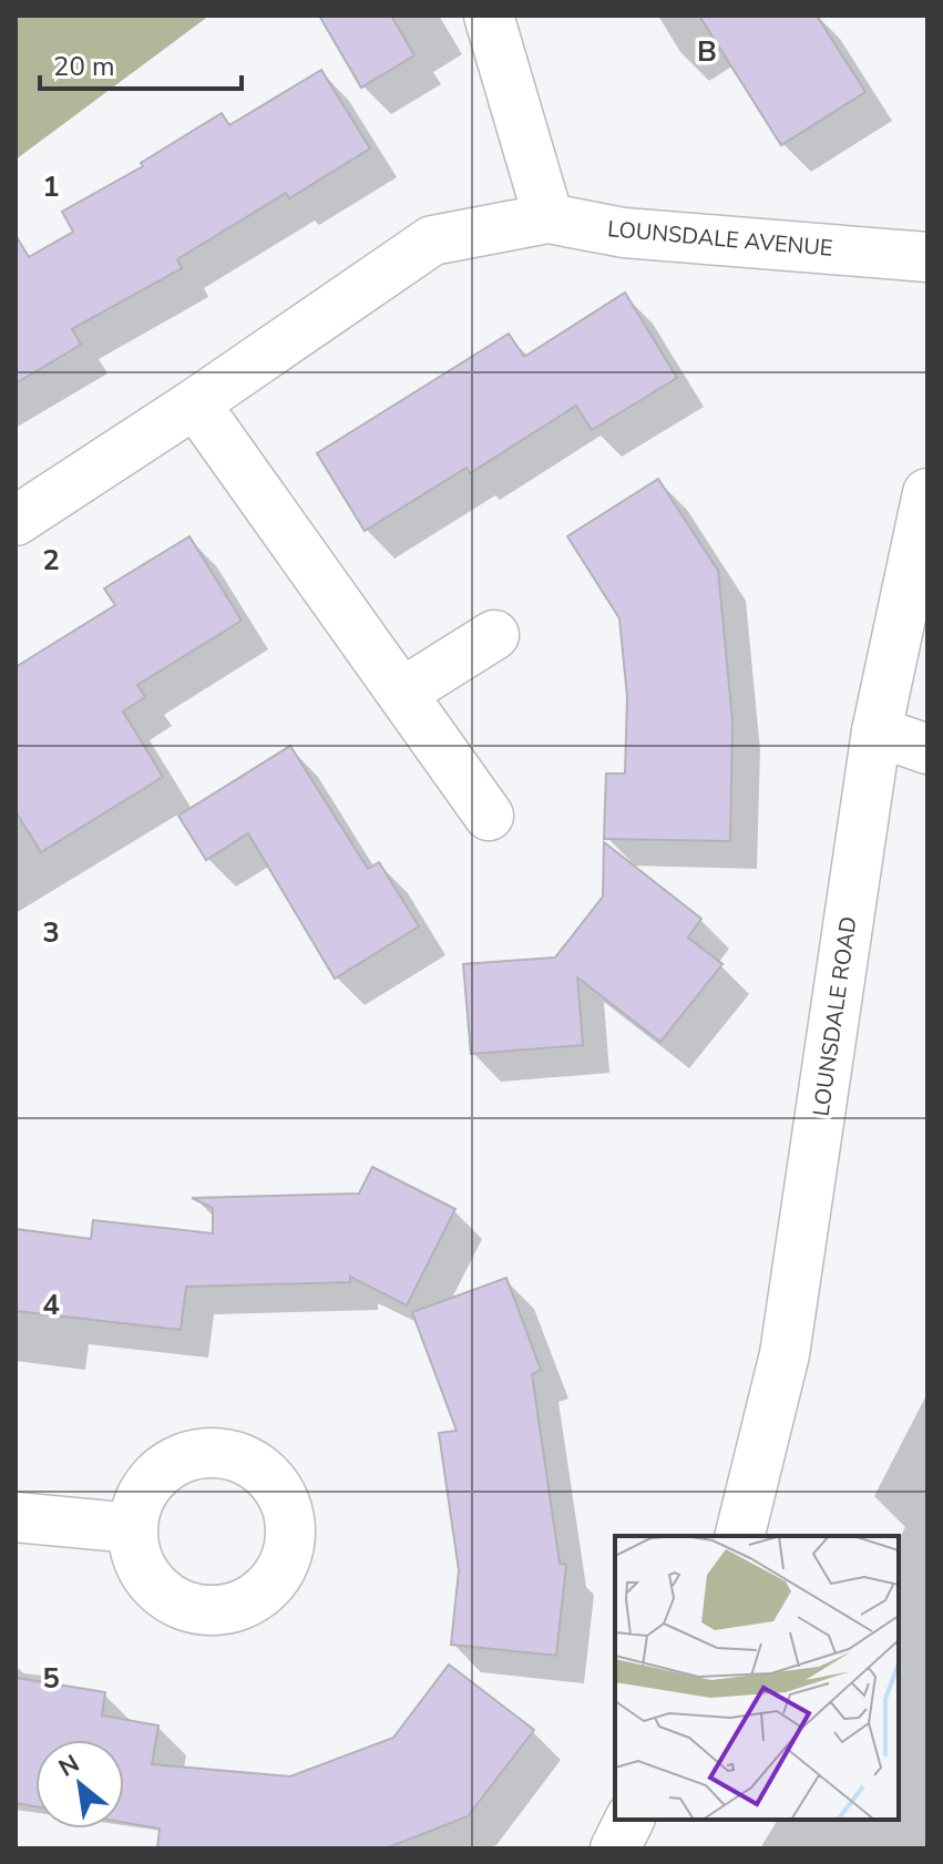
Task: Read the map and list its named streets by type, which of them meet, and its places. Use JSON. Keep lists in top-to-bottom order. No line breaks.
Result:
{"streets":{"street":["LOUNSDALE AVENUE","LOUNSDALE ROAD"]},"scale_bar":"20 m","north":"top left","grid":{"columns":["B"],"rows":["1","2","3","4","5"]}}
